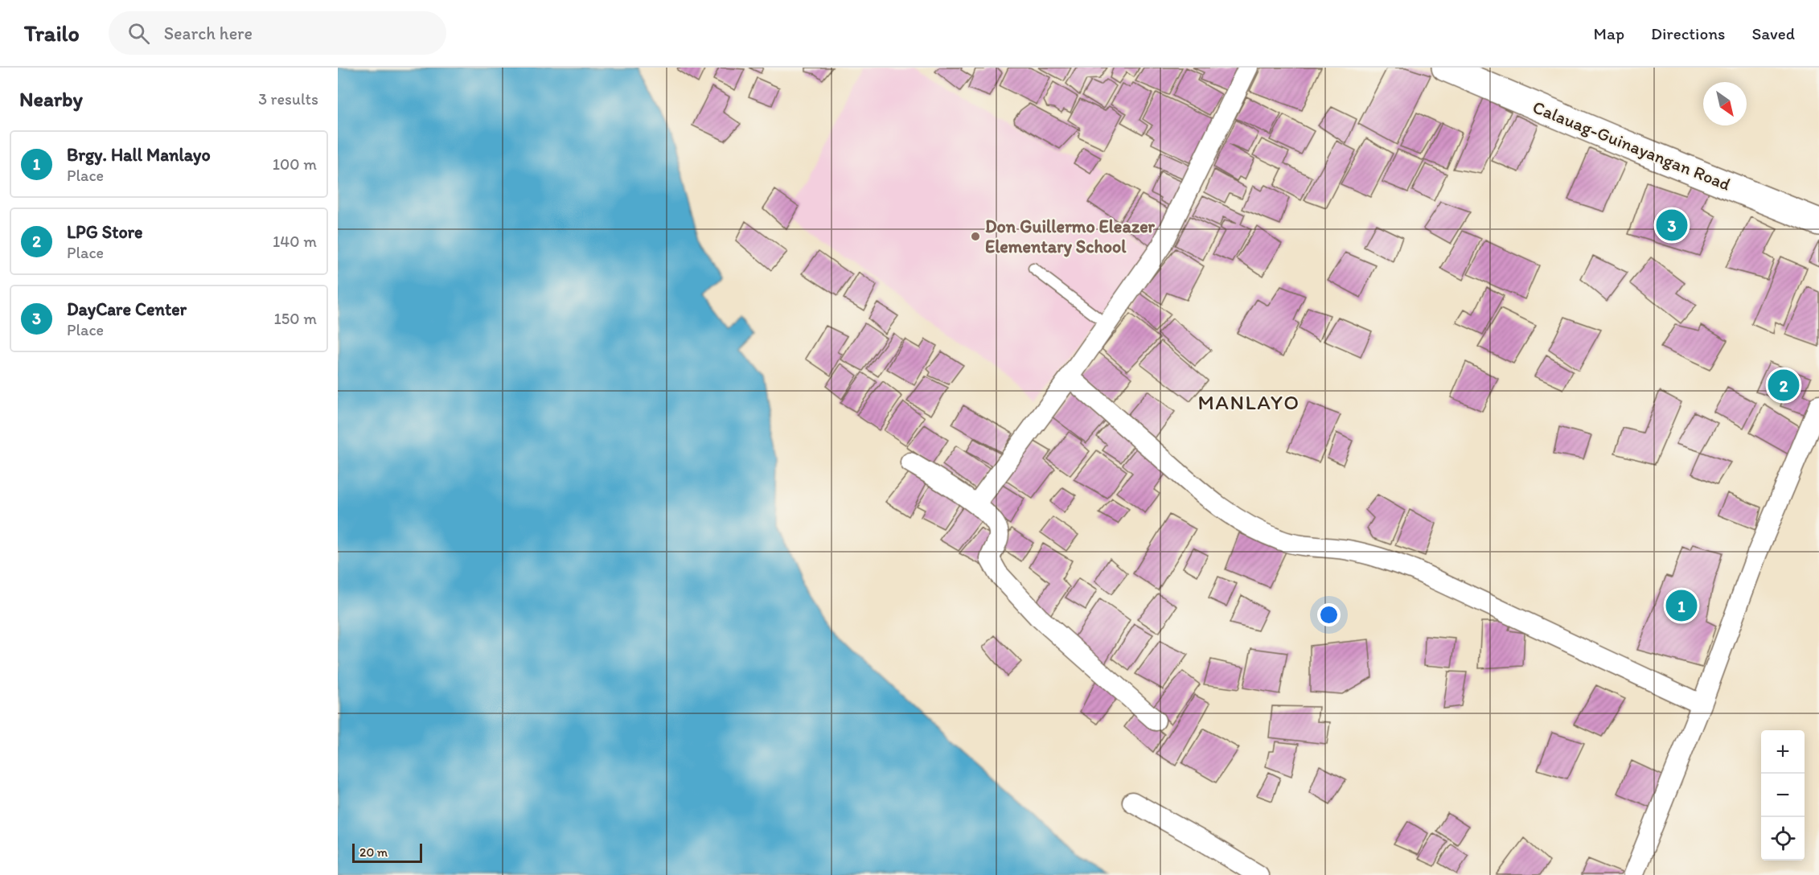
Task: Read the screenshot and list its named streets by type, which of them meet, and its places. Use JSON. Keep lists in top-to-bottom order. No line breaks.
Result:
{"streets":{"main road":["Calauag-Guinayangan Road"]},"districts":["MANLAYO"],"places":["Don Guillermo Eleazer Elementary School"],"scale_bar":"20 m","north":"bottom right","page":{"header":"Trailo","search":"Search here","nav":["Map","Directions","Saved"],"heading":["Nearby","3 results"],"list":[{"mark":"1","name":"Brgy. Hall Manlayo","note":"Place","value":"100 m"},{"mark":"2","name":"LPG Store","note":"Place","value":"140 m"},{"mark":"3","name":"DayCare Center","note":"Place","value":"150 m"}],"pins":["3","2","1"],"map_buttons":["+","−"],"scale":"20 m"}}
